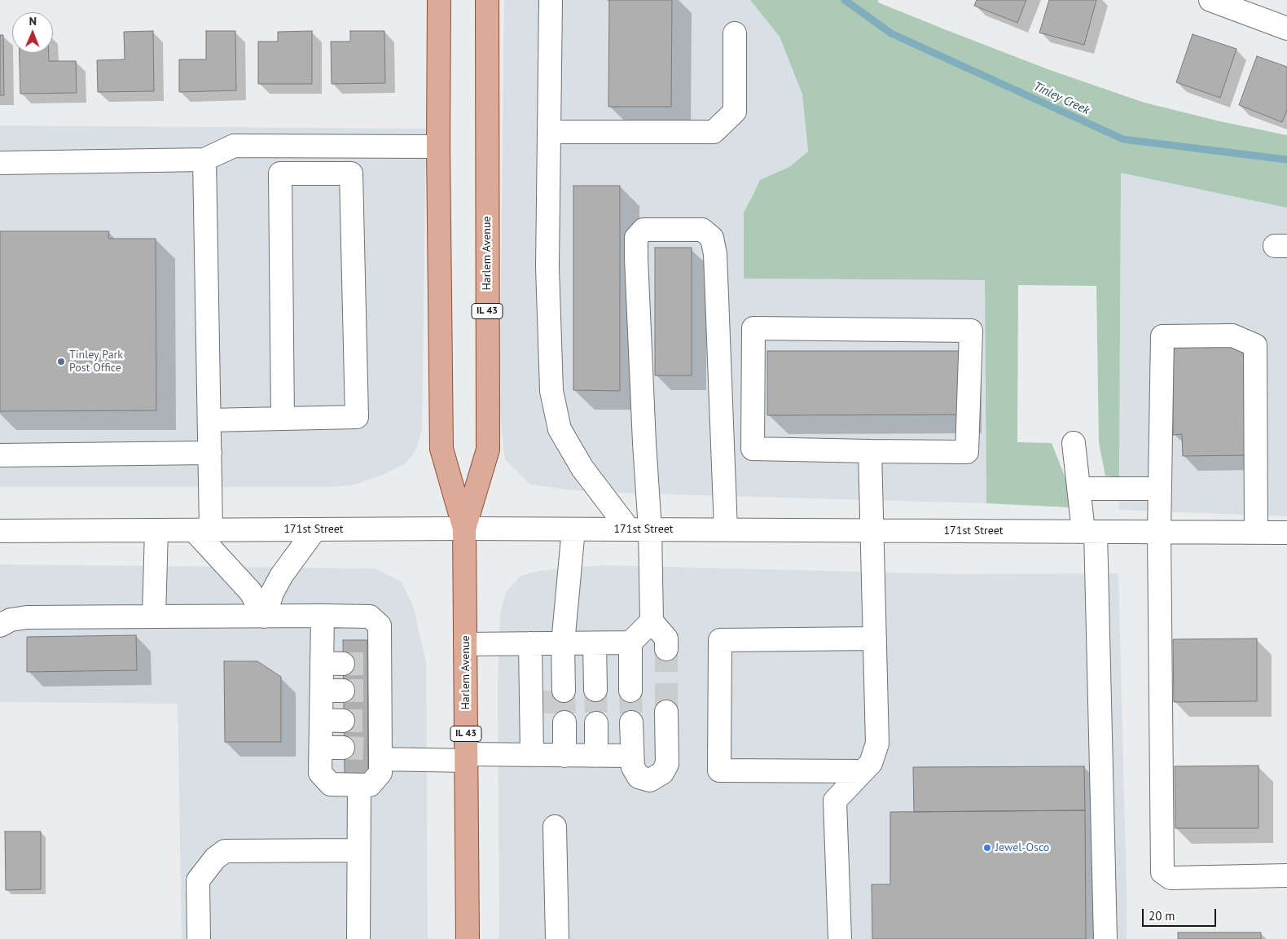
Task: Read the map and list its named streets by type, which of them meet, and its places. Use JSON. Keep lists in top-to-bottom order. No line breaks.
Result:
{"streets":{"main road":["Harlem Avenue","IL 43"],"street":["171st Street"]},"crossings":[["Harlem Avenue","171st Street"]],"water":["Tinley Creek"],"places":["Tinley Park Post Office","Jewel-Osco"],"scale_bar":"20 m","north":"top"}
